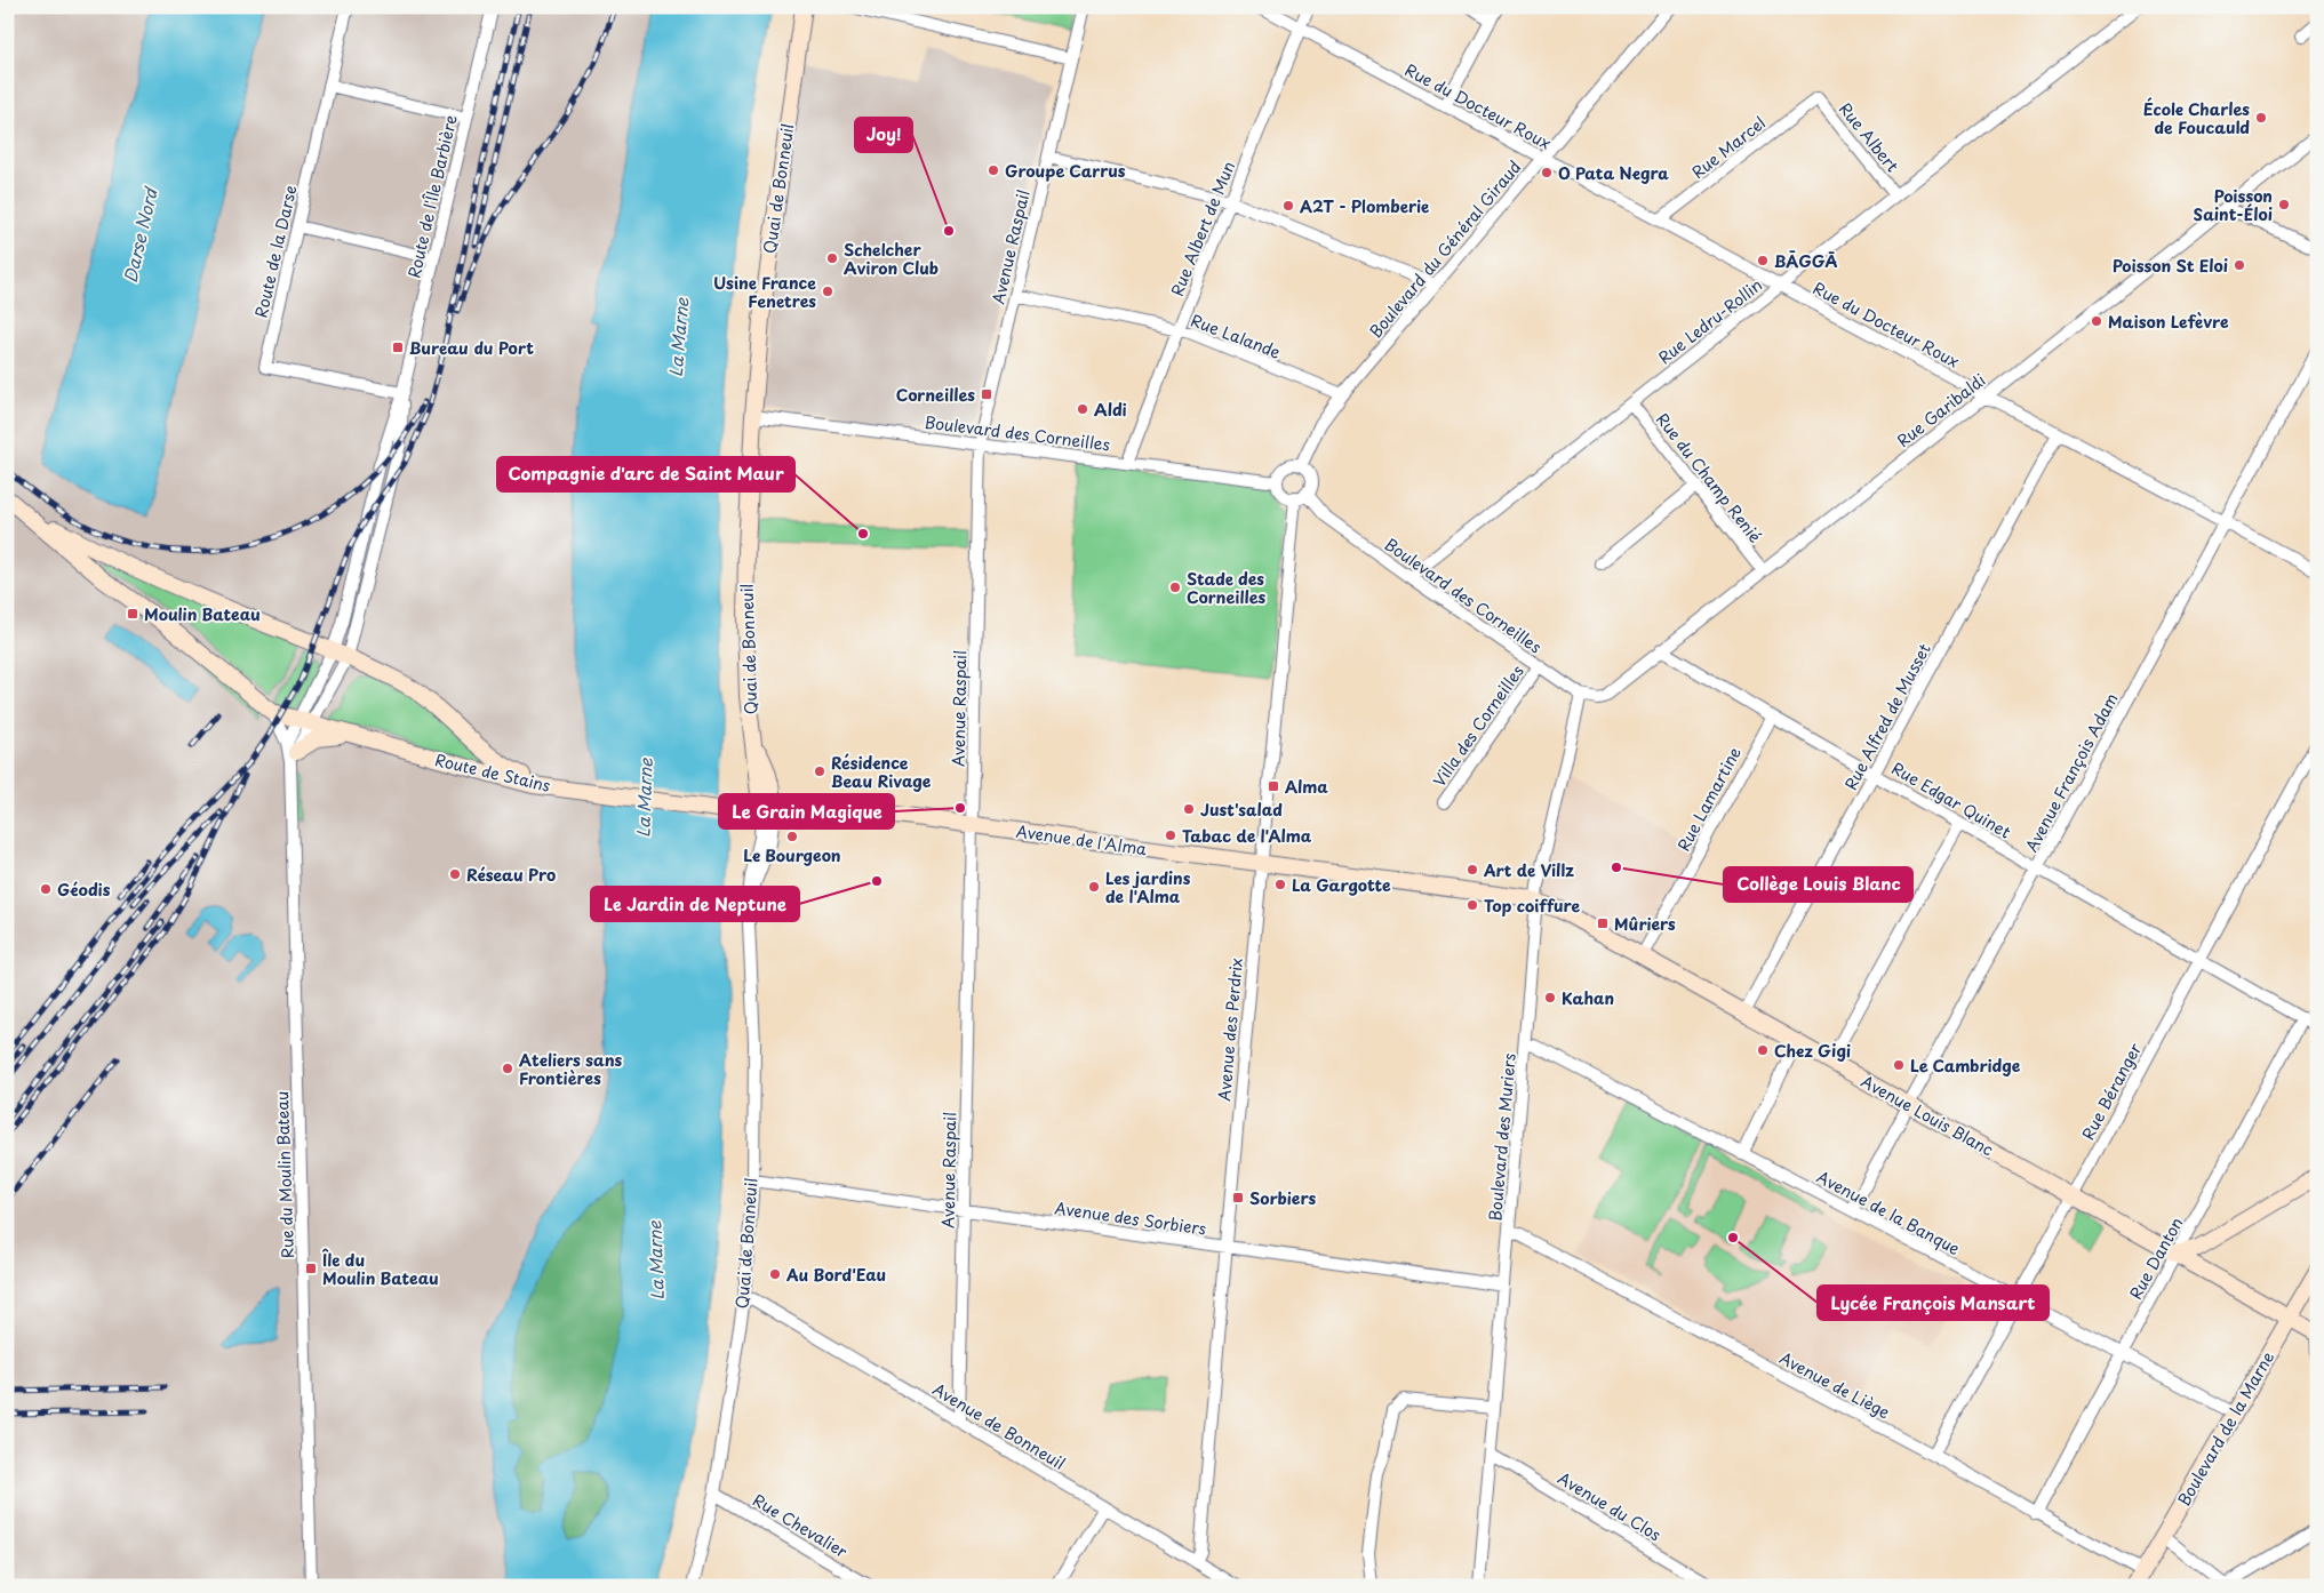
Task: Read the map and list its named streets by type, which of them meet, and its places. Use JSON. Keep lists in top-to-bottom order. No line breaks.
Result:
{"streets":{"main road":["Quai de Bonneuil","Route de Stains","Avenue de l'Alma","Avenue Louis Blanc","Boulevard de la Marne"],"street":["Rue du Docteur Roux","Rue Albert","Rue Marcel","Route de l'Île Barbière","Rue Albert de Mun","Avenue Raspail","Boulevard du Général Giraud","Route de la Darse","Rue Ledru-Rollin","Rue Lalande","Rue Garibaldi","Boulevard des Corneilles","Rue du Champ Renié","Rue Alfred de Musset","Villa des Corneilles","Avenue François Adam","Rue Lamartine","Rue Edgar Quinet","Avenue des Perdrix","Rue Béranger","Boulevard des Muriers","Rue du Moulin Bateau","Avenue de la Banque","Avenue des Sorbiers","Rue Danton","Avenue de Liège","Avenue de Bonneuil","Avenue du Clos","Rue Chevalier"]},"crossings":[["Rue du Docteur Roux","Rue Marcel"],["Rue du Docteur Roux","Rue Albert de Mun"],["Rue du Docteur Roux","Boulevard du Général Giraud"],["Rue du Docteur Roux","Rue Ledru-Rollin"],["Rue du Docteur Roux","Rue Garibaldi"],["Rue du Docteur Roux","Rue Alfred de Musset"],["Rue du Docteur Roux","Avenue François Adam"],["Rue Albert","Rue Marcel"],["Rue Albert","Rue Ledru-Rollin"],["Quai de Bonneuil","Boulevard des Corneilles"],["Quai de Bonneuil","Avenue de l'Alma"],["Quai de Bonneuil","Avenue des Sorbiers"],["Quai de Bonneuil","Avenue de Bonneuil"],["Quai de Bonneuil","Rue Chevalier"],["Route de l'Île Barbière","Route de la Darse"],["Route de l'Île Barbière","Route de Stains"],["Route de l'Île Barbière","Rue du Moulin Bateau"],["Rue Albert de Mun","Rue Lalande"],["Rue Albert de Mun","Boulevard des Corneilles"],["Avenue Raspail","Rue Lalande"],["Avenue Raspail","Boulevard des Corneilles"],["Avenue Raspail","Avenue de l'Alma"],["Avenue Raspail","Avenue des Sorbiers"],["Avenue Raspail","Avenue de Bonneuil"],["Boulevard du Général Giraud","Rue Lalande"],["Boulevard du Général Giraud","Boulevard des Corneilles"],["Boulevard du Général Giraud","Avenue des Perdrix"],["Rue Ledru-Rollin","Boulevard des Corneilles"],["Rue Ledru-Rollin","Rue du Champ Renié"],["Rue Garibaldi","Boulevard des Corneilles"],["Rue Garibaldi","Rue du Champ Renié"],["Rue Garibaldi","Rue Edgar Quinet"],["Rue Garibaldi","Boulevard des Muriers"],["Boulevard des Corneilles","Villa des Corneilles"],["Boulevard des Corneilles","Avenue des Perdrix"],["Boulevard des Corneilles","Boulevard des Muriers"],["Rue Alfred de Musset","Rue Edgar Quinet"],["Rue Alfred de Musset","Avenue Louis Blanc"],["Route de Stains","Avenue de l'Alma"],["Avenue François Adam","Rue Edgar Quinet"],["Avenue François Adam","Avenue Louis Blanc"],["Avenue François Adam","Avenue de la Banque"],["Rue Lamartine","Rue Edgar Quinet"],["Rue Lamartine","Avenue Louis Blanc"],["Rue Edgar Quinet","Rue Béranger"],["Rue Edgar Quinet","Rue Danton"],["Avenue de l'Alma","Avenue des Perdrix"],["Avenue de l'Alma","Avenue Louis Blanc"],["Avenue de l'Alma","Boulevard des Muriers"],["Avenue des Perdrix","Avenue des Sorbiers"],["Avenue des Perdrix","Avenue de Bonneuil"],["Rue Béranger","Avenue Louis Blanc"],["Rue Béranger","Avenue de la Banque"],["Rue Béranger","Avenue de Liège"],["Avenue Louis Blanc","Boulevard des Muriers"],["Avenue Louis Blanc","Rue Danton"],["Avenue Louis Blanc","Boulevard de la Marne"],["Boulevard des Muriers","Avenue de la Banque"],["Boulevard des Muriers","Avenue des Sorbiers"],["Boulevard des Muriers","Avenue de Liège"],["Boulevard des Muriers","Avenue du Clos"],["Avenue de la Banque","Rue Danton"],["Avenue de la Banque","Boulevard de la Marne"],["Rue Danton","Avenue de Liège"],["Avenue de Liège","Boulevard de la Marne"]],"water":["Darse Nord","La Marne"],"places":{"other":["École Charles de Foucauld","Groupe Carrus","O Pata Negra","Poisson Saint-Éloi","A2T - Plomberie","Joy!","Schelcher Aviron Club","BĀGGĀ","Poisson St Eloi","Usine France Fenetres","Maison Lefèvre","Aldi","Compagnie d'arc de Saint Maur","Stade des Corneilles","Résidence Beau Rivage","Le Grain Magique","Just'salad","Tabac de l'Alma","Le Bourgeon","Collège Louis Blanc","Art de Villz","Réseau Pro","Le Jardin de Neptune","La Gargotte","Les jardins de l'Alma","Géodis","Top coiffure","Kahan","Chez Gigi","Le Cambridge","Ateliers sans Frontières","Lycée François Mansart","Au Bord'Eau"],"transit":["Bureau du Port","Corneilles","Moulin Bateau","Alma","Mûriers","Sorbiers","Île du Moulin Bateau"]}}
